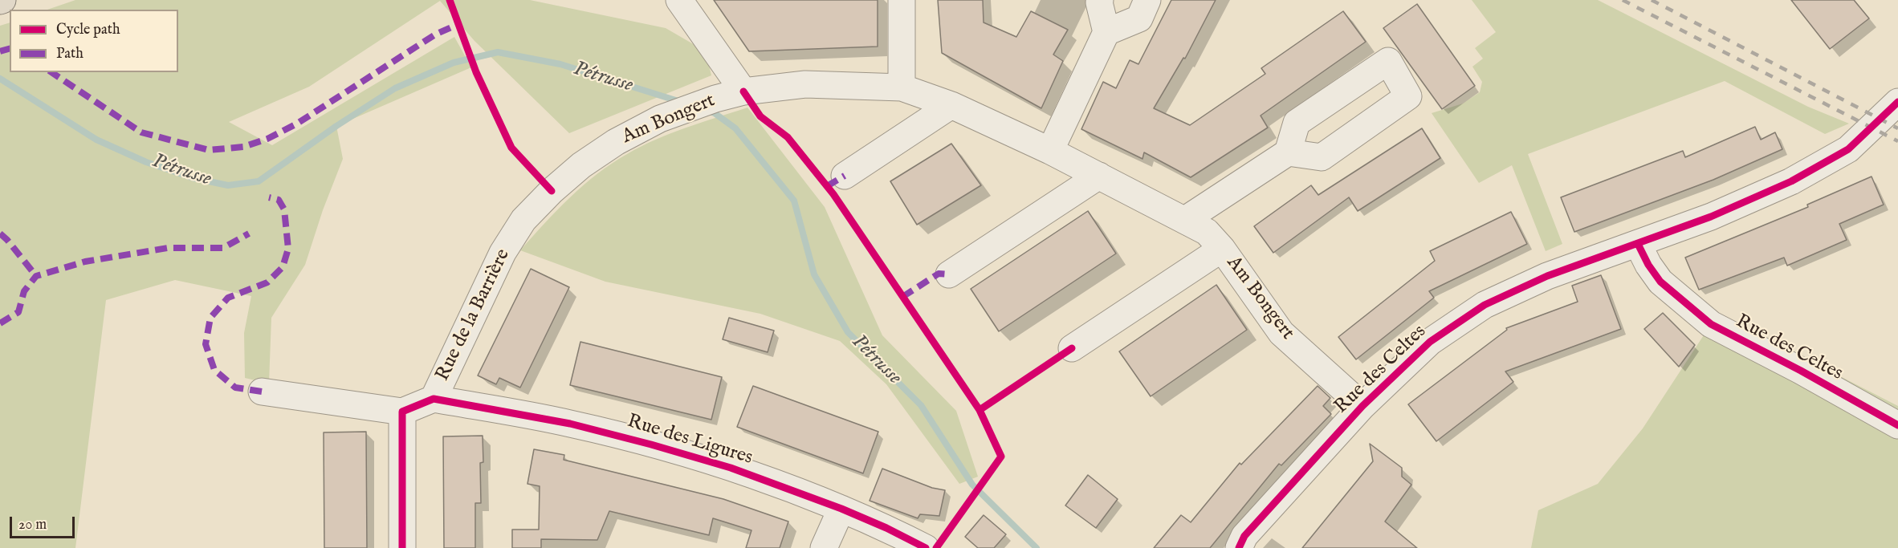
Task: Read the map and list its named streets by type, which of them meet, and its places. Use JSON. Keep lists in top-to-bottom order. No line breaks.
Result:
{"streets":{"street":["Am Bongert","Rue de la Barrière","Rue des Celtes","Rue des Ligures"]},"crossings":[["Am Bongert","Rue de la Barrière"],["Am Bongert","Rue des Celtes"],["Rue de la Barrière","Rue des Ligures"]],"water":["Pétrusse"],"legend":["Cycle path","Path"],"scale_bar":"20 m"}
